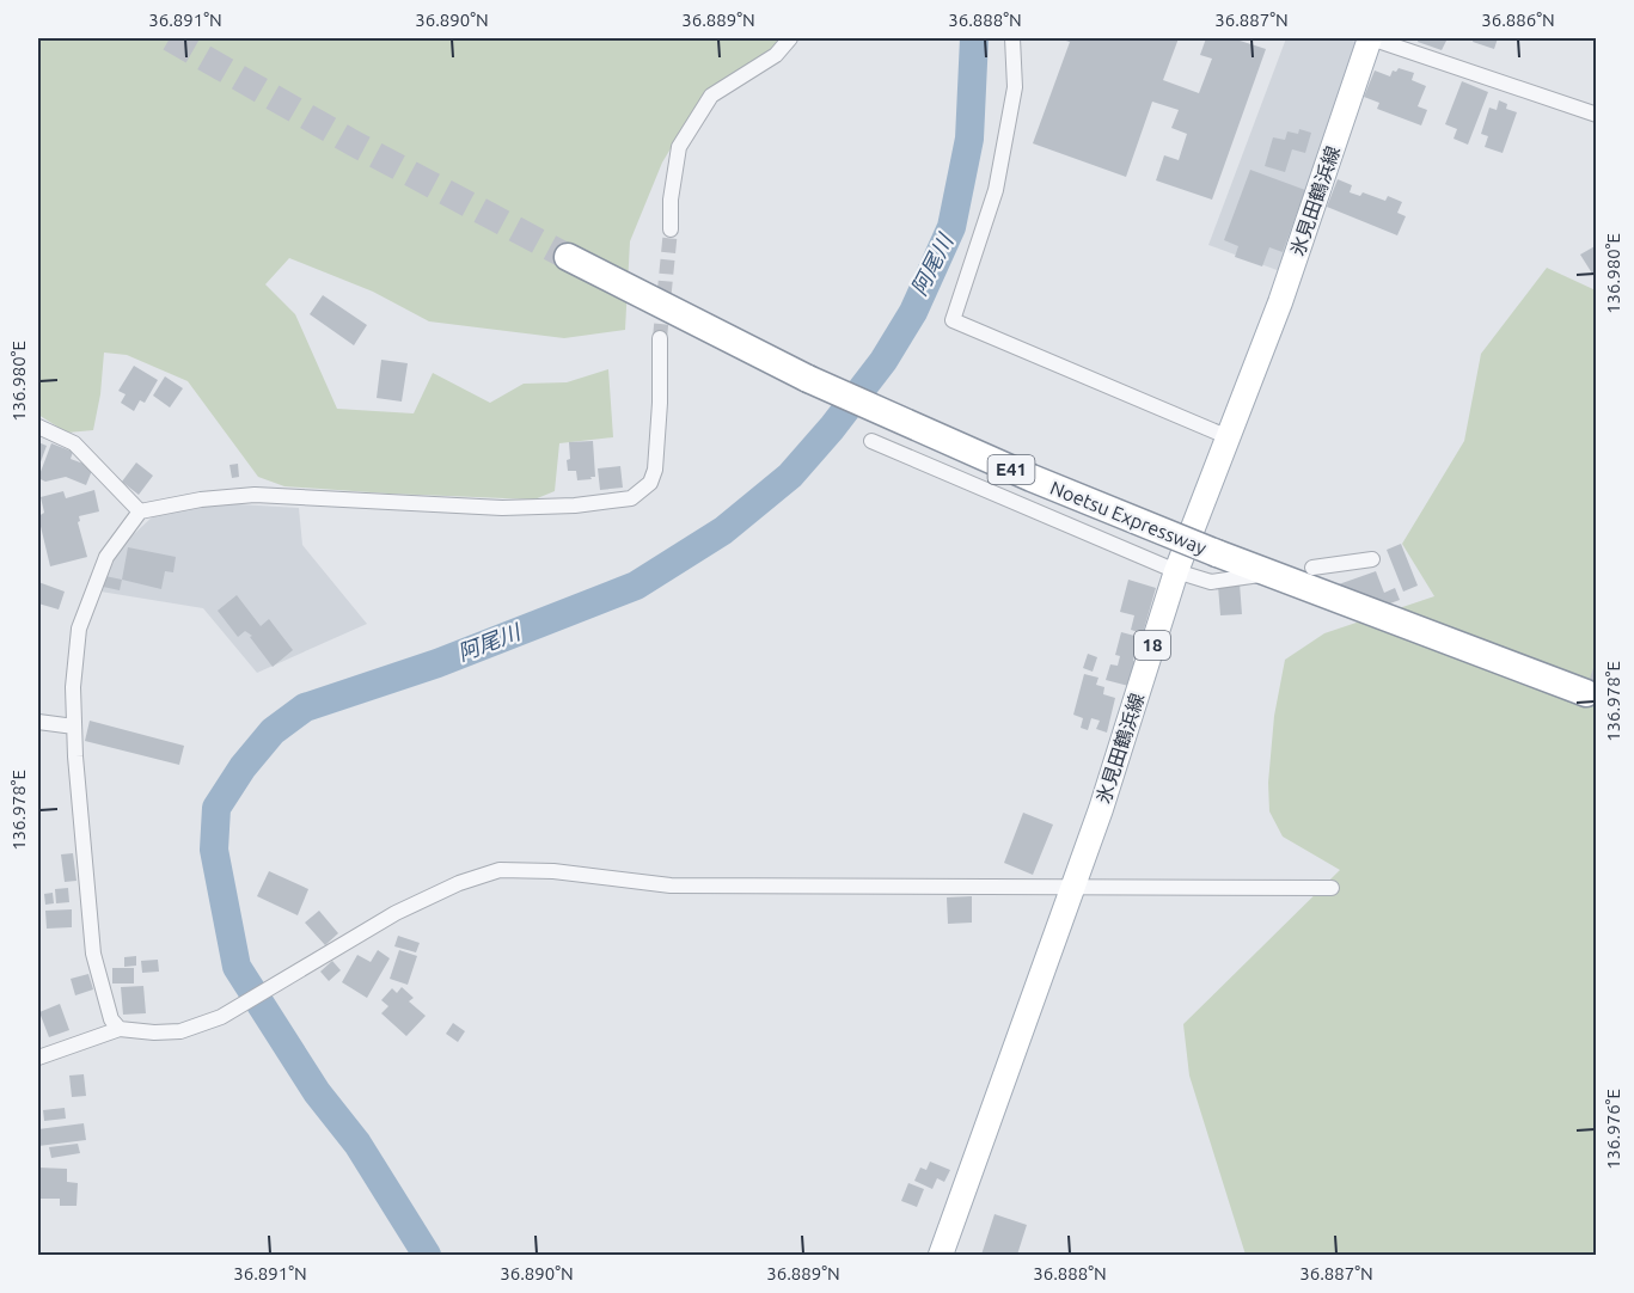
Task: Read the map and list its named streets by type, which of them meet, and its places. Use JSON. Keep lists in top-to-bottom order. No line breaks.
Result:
{"streets":{"highway":["E41","Noetsu Expressway"],"main road":["氷見田鶴浜線","18"]},"water":["阿尾川"],"coordinates":["36.891°N","36.890°N","36.889°N","36.888°N","36.887°N","36.886°N","136.980°E","136.978°E","136.976°E"]}
